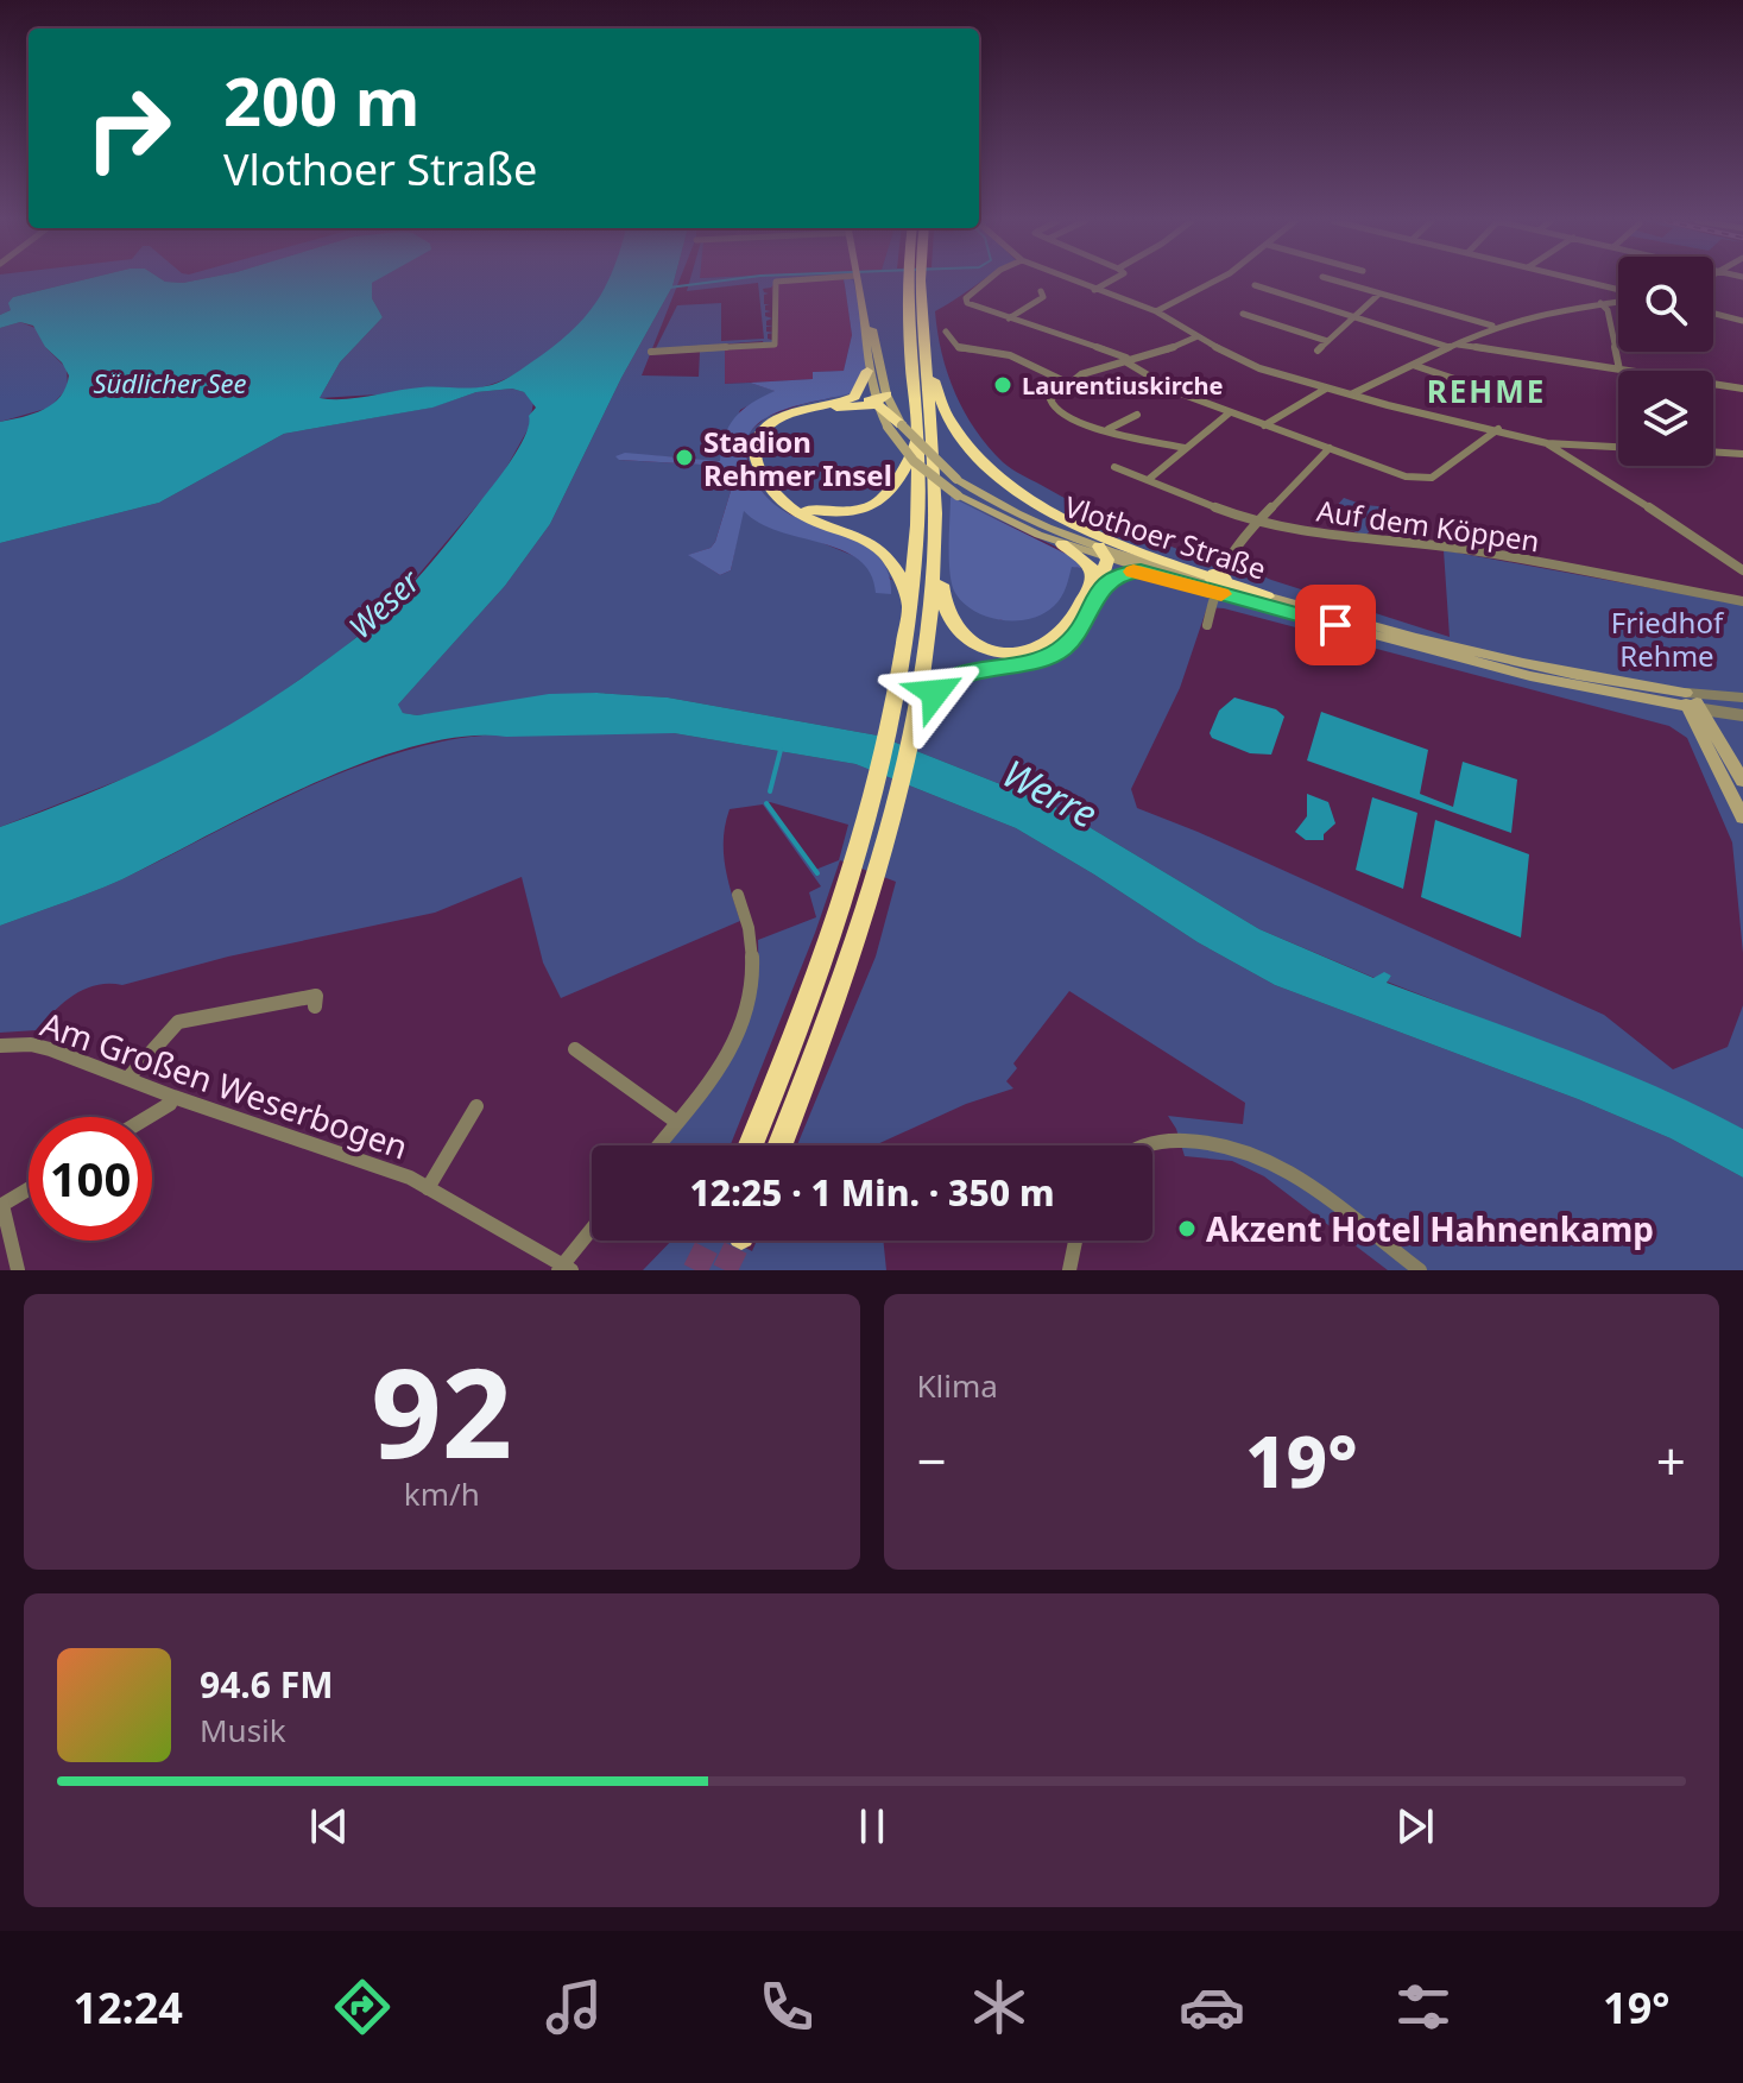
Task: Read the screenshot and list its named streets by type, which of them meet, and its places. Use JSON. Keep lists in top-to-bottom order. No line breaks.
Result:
{"streets":{"main road":["Vlothoer Straße"],"street":["Auf dem Köppen","Am Großen Weserbogen"]},"districts":["REHME"],"water":["Südlicher See","Weser","Werre"],"parks":["Friedhof Rehme"],"places":["Laurentiuskirche","Stadion Rehmer Insel","Akzent Hotel Hahnenkamp"],"page":{"turn":["200 m","Vlothoer Straße"],"limit":"100","trip":"12:25 · 1 Min. · 350 m","tile":[["92","km/h"],"Klima"],"heat":["−","19°","+"],"song":["94.6 FM","Musik"],"tabs":["12:24","19°"]}}
